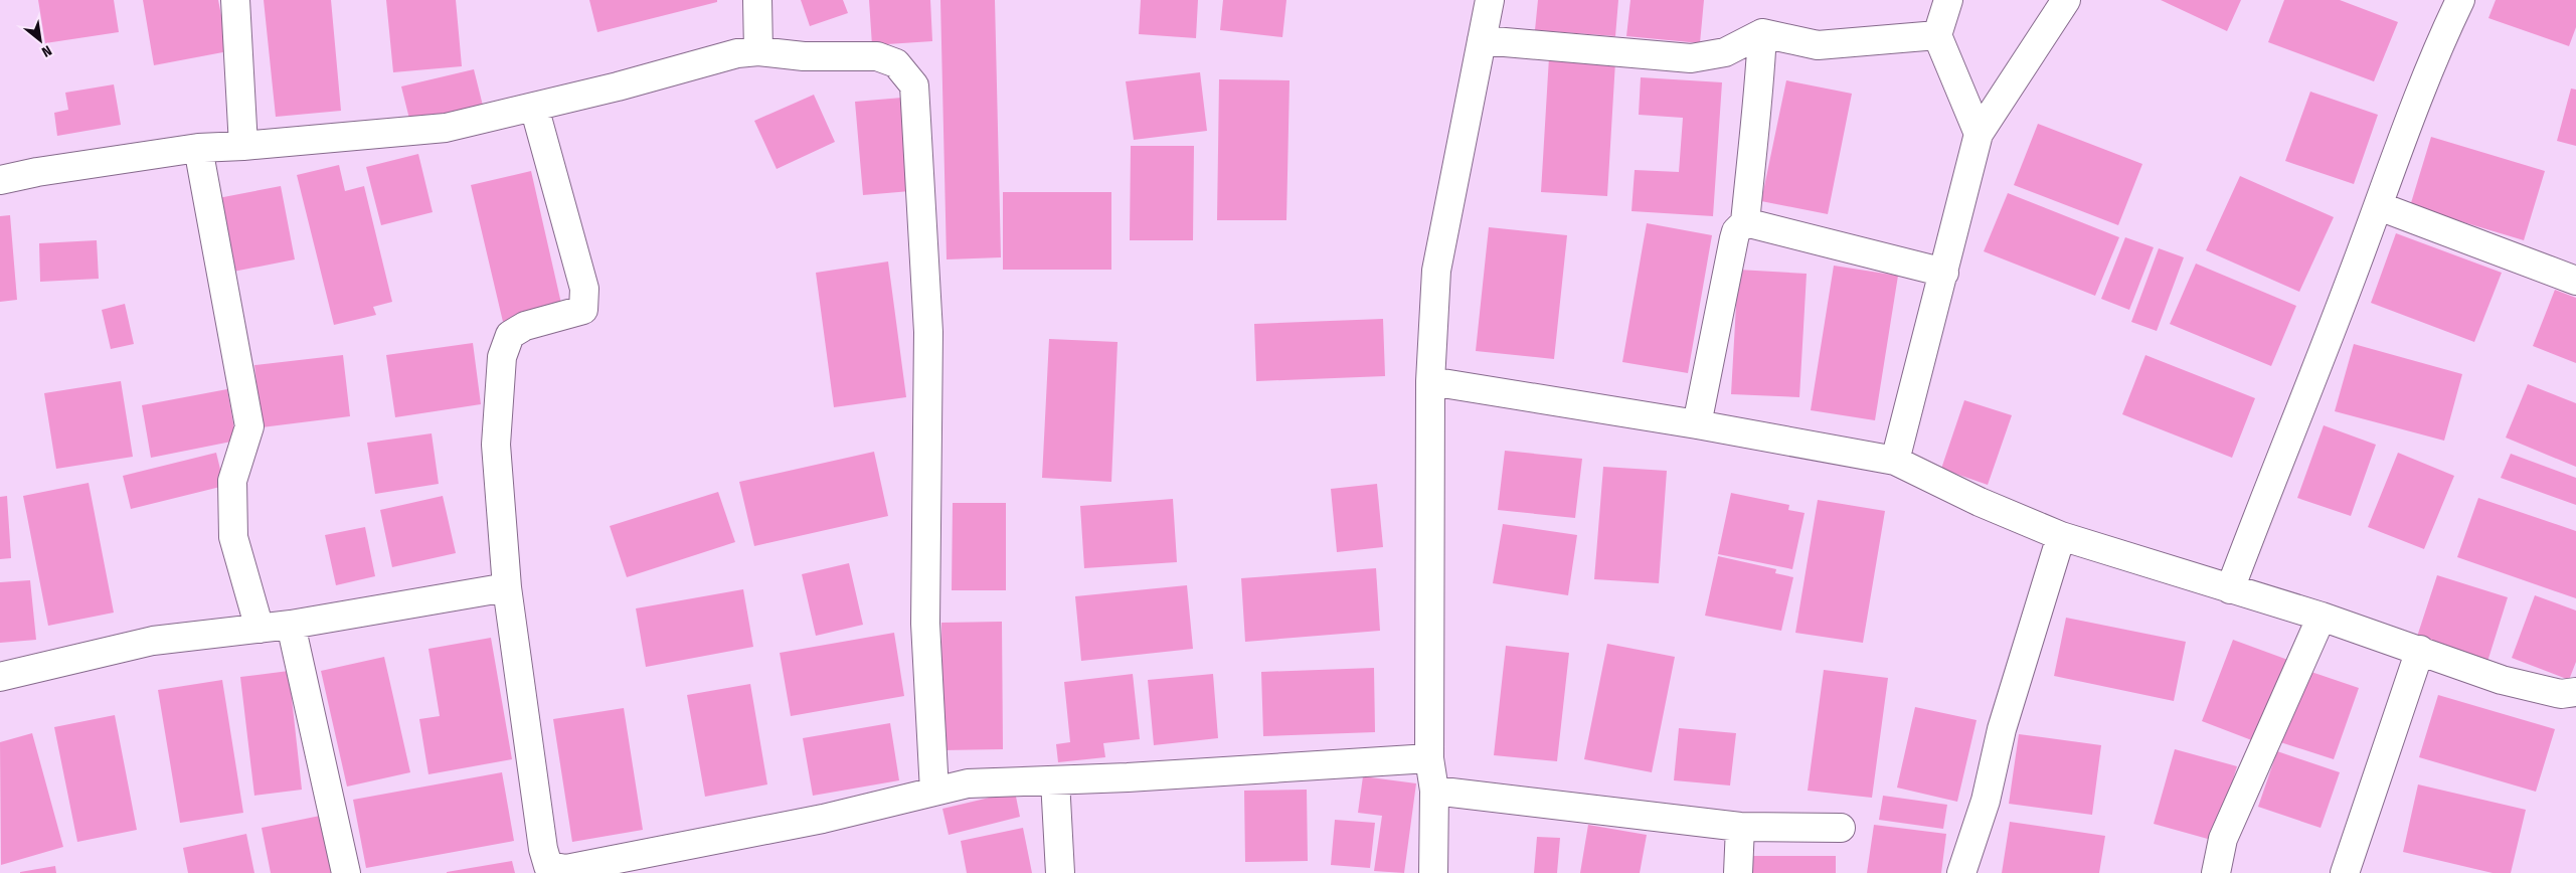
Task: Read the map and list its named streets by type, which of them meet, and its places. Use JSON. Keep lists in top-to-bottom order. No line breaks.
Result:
{"north":"bottom right"}
